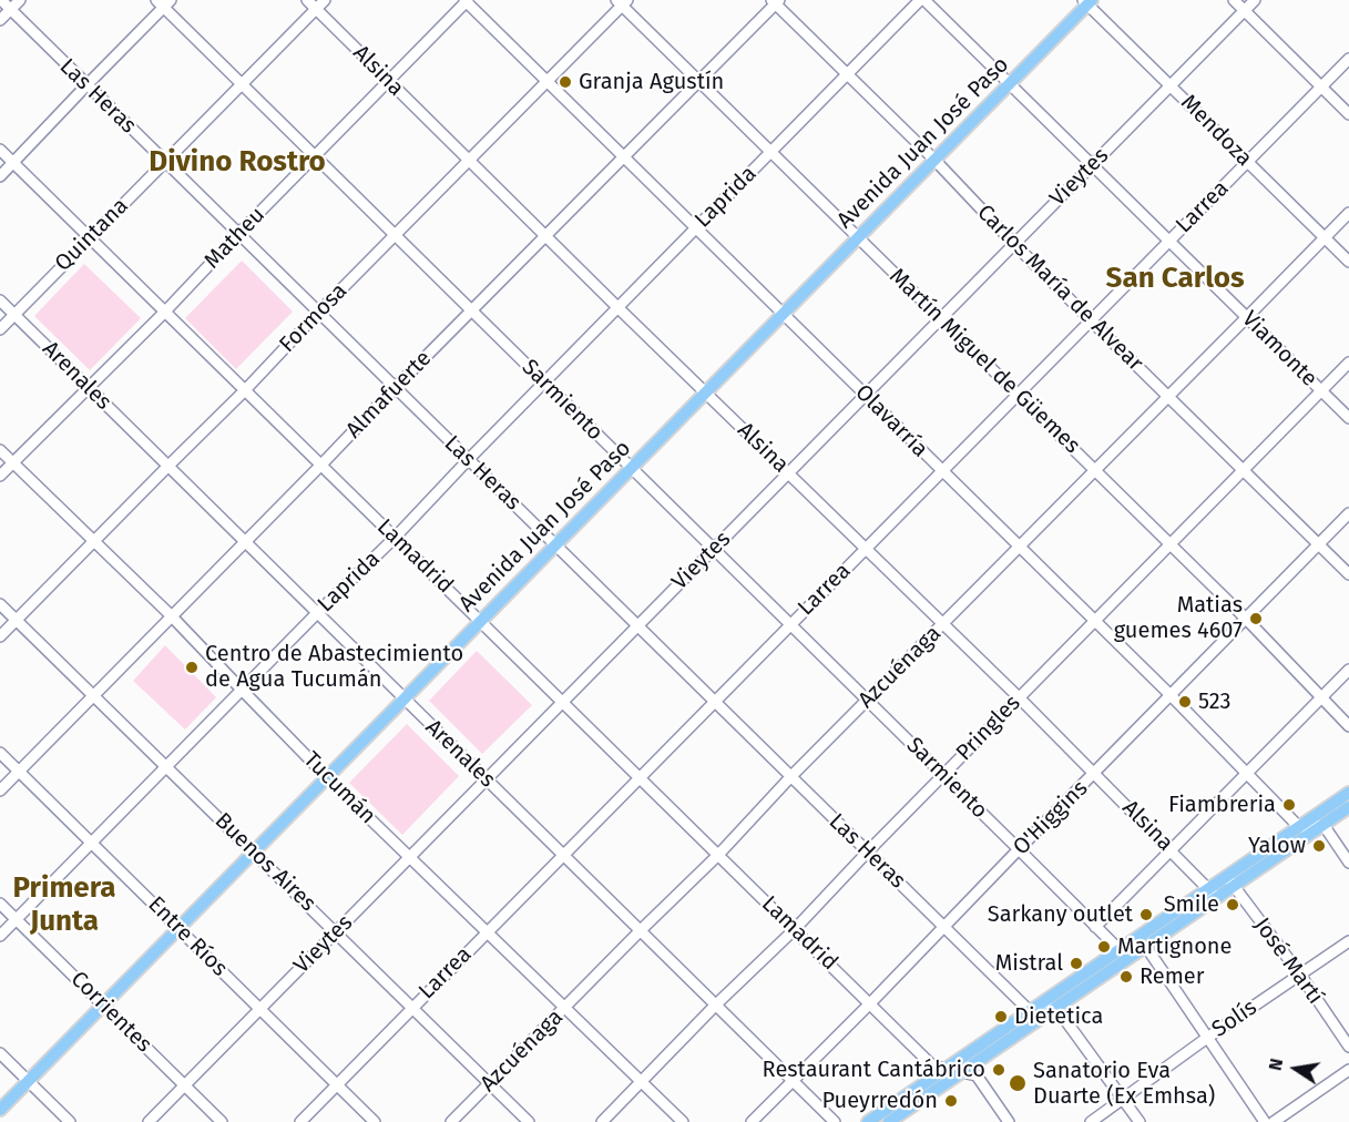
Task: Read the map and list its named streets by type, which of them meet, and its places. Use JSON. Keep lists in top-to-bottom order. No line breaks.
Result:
{"streets":{"main road":["Avenida Juan José Paso"],"street":["Alsina","Las Heras","Mendoza","Vieytes","Laprida","Larrea","Quintana","Matheu","Carlos María de Alvear","Formosa","Viamonte","Martín Miguel de Güemes","Arenales","Almafuerte","Sarmiento","Olavarría","Lamadrid","Azcuénaga","Pringles","Tucumán","O'Higgins","Buenos Aires","Entre Ríos","José Martí","Corrientes","Solís"]},"crossings":[["Alsina","Avenida Juan José Paso"],["Alsina","Vieytes"],["Alsina","Laprida"],["Alsina","Larrea"],["Alsina","Quintana"],["Alsina","Matheu"],["Alsina","Formosa"],["Alsina","Almafuerte"],["Alsina","Azcuénaga"],["Alsina","Pringles"],["Alsina","O'Higgins"],["Las Heras","Avenida Juan José Paso"],["Las Heras","Vieytes"],["Las Heras","Laprida"],["Las Heras","Larrea"],["Las Heras","Quintana"],["Las Heras","Matheu"],["Las Heras","Formosa"],["Las Heras","Almafuerte"],["Las Heras","Azcuénaga"],["Las Heras","Pringles"],["Las Heras","O'Higgins"],["Mendoza","Avenida Juan José Paso"],["Mendoza","Vieytes"],["Mendoza","Larrea"],["Mendoza","Azcuénaga"],["Avenida Juan José Paso","Carlos María de Alvear"],["Avenida Juan José Paso","Viamonte"],["Avenida Juan José Paso","Martín Miguel de Güemes"],["Avenida Juan José Paso","Arenales"],["Avenida Juan José Paso","Sarmiento"],["Avenida Juan José Paso","Olavarría"],["Avenida Juan José Paso","Lamadrid"],["Avenida Juan José Paso","Tucumán"],["Avenida Juan José Paso","Buenos Aires"],["Avenida Juan José Paso","Entre Ríos"],["Avenida Juan José Paso","Corrientes"],["Vieytes","Carlos María de Alvear"],["Vieytes","Viamonte"],["Vieytes","Martín Miguel de Güemes"],["Vieytes","Arenales"],["Vieytes","Sarmiento"],["Vieytes","Olavarría"],["Vieytes","Lamadrid"],["Vieytes","Tucumán"],["Vieytes","Buenos Aires"],["Vieytes","Entre Ríos"],["Vieytes","Corrientes"],["Laprida","Carlos María de Alvear"],["Laprida","Viamonte"],["Laprida","Martín Miguel de Güemes"],["Laprida","Arenales"],["Laprida","Sarmiento"],["Laprida","Olavarría"],["Laprida","Lamadrid"],["Laprida","Tucumán"],["Laprida","Buenos Aires"],["Laprida","Entre Ríos"],["Laprida","Corrientes"],["Larrea","Carlos María de Alvear"],["Larrea","Viamonte"],["Larrea","Martín Miguel de Güemes"],["Larrea","Arenales"],["Larrea","Sarmiento"],["Larrea","Olavarría"],["Larrea","Lamadrid"],["Larrea","Tucumán"],["Larrea","Buenos Aires"],["Larrea","Entre Ríos"],["Quintana","Arenales"],["Quintana","Sarmiento"],["Quintana","Lamadrid"],["Matheu","Arenales"],["Matheu","Sarmiento"],["Matheu","Olavarría"],["Matheu","Lamadrid"],["Matheu","Tucumán"],["Carlos María de Alvear","Almafuerte"],["Carlos María de Alvear","Azcuénaga"],["Carlos María de Alvear","Pringles"],["Carlos María de Alvear","O'Higgins"],["Formosa","Martín Miguel de Güemes"],["Formosa","Arenales"],["Formosa","Sarmiento"],["Formosa","Olavarría"],["Formosa","Lamadrid"],["Formosa","Tucumán"],["Formosa","Buenos Aires"],["Viamonte","Azcuénaga"],["Viamonte","Pringles"],["Martín Miguel de Güemes","Almafuerte"],["Martín Miguel de Güemes","Azcuénaga"],["Martín Miguel de Güemes","Pringles"],["Martín Miguel de Güemes","O'Higgins"],["Arenales","Almafuerte"],["Arenales","Azcuénaga"],["Arenales","Pringles"],["Arenales","O'Higgins"],["Almafuerte","Sarmiento"],["Almafuerte","Olavarría"],["Almafuerte","Lamadrid"],["Almafuerte","Tucumán"],["Almafuerte","Buenos Aires"],["Almafuerte","Entre Ríos"],["Sarmiento","Azcuénaga"],["Sarmiento","Pringles"],["Sarmiento","O'Higgins"],["Olavarría","Azcuénaga"],["Olavarría","Pringles"],["Olavarría","O'Higgins"],["Lamadrid","Azcuénaga"],["Lamadrid","Pringles"],["Lamadrid","O'Higgins"],["Azcuénaga","Tucumán"],["Azcuénaga","Buenos Aires"],["Pringles","Tucumán"],["José Martí","Solís"]],"districts":["Divino Rostro","San Carlos","Primera Junta"],"places":["Granja Agustín","Matias guemes 4607","Centro de Abastecimiento de Agua Tucumán","523","Fiambreria","Yalow","Smile","Sarkany outlet","Martignone","Mistral","Remer","Dietetica","Restaurant Cantábrico","Sanatorio Eva Duarte (Ex Emhsa)","Pueyrredón"],"north":"left"}
